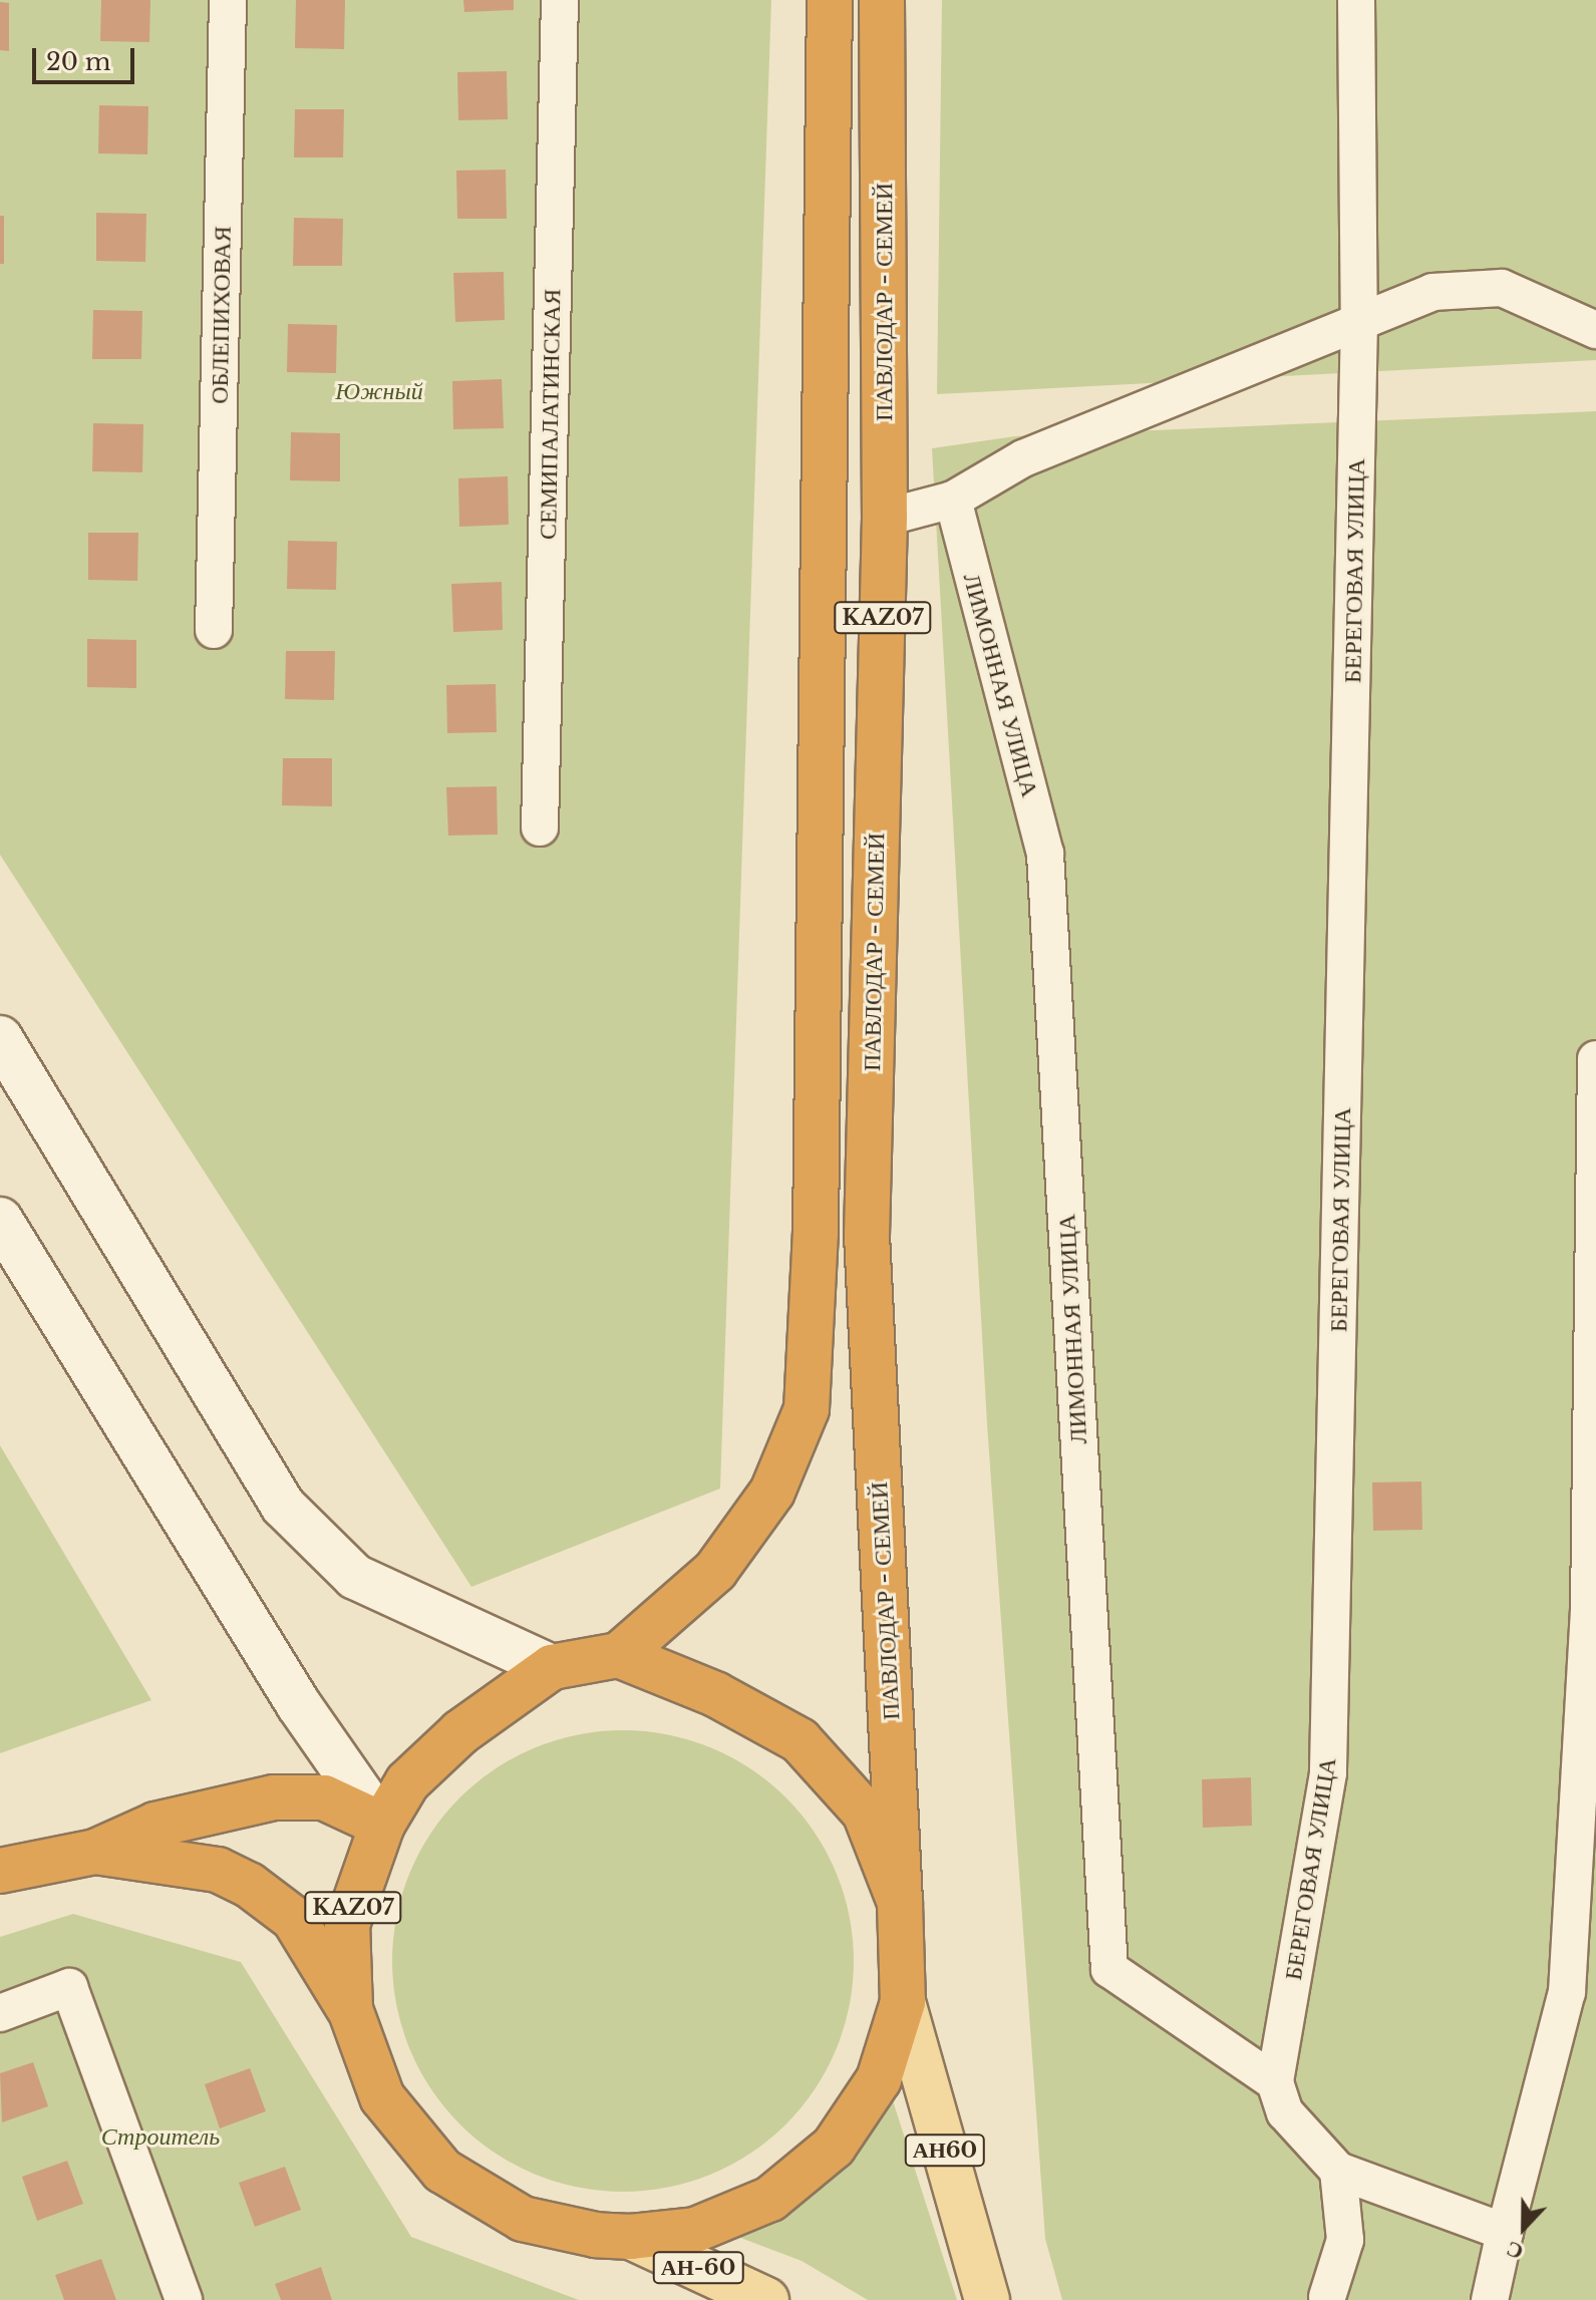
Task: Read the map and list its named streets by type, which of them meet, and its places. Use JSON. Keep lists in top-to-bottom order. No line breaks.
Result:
{"streets":{"highway":["ПАВЛОДАР - СЕМЕЙ","KAZ07"],"main road":["АН60","АН-60"],"street":["ОБЛЕПИХОВАЯ","СЕМИПАЛАТИНСКАЯ","БЕРЕГОВАЯ УЛИЦА","ЛИМОННАЯ УЛИЦА"]},"crossings":[["ПАВЛОДАР - СЕМЕЙ","KAZ07"],["БЕРЕГОВАЯ УЛИЦА","ЛИМОННАЯ УЛИЦА"],["KAZ07","АН60"],["KAZ07","АН-60"]],"parks":["Южный","Строитель"],"scale_bar":"20 m","north":"bottom"}
